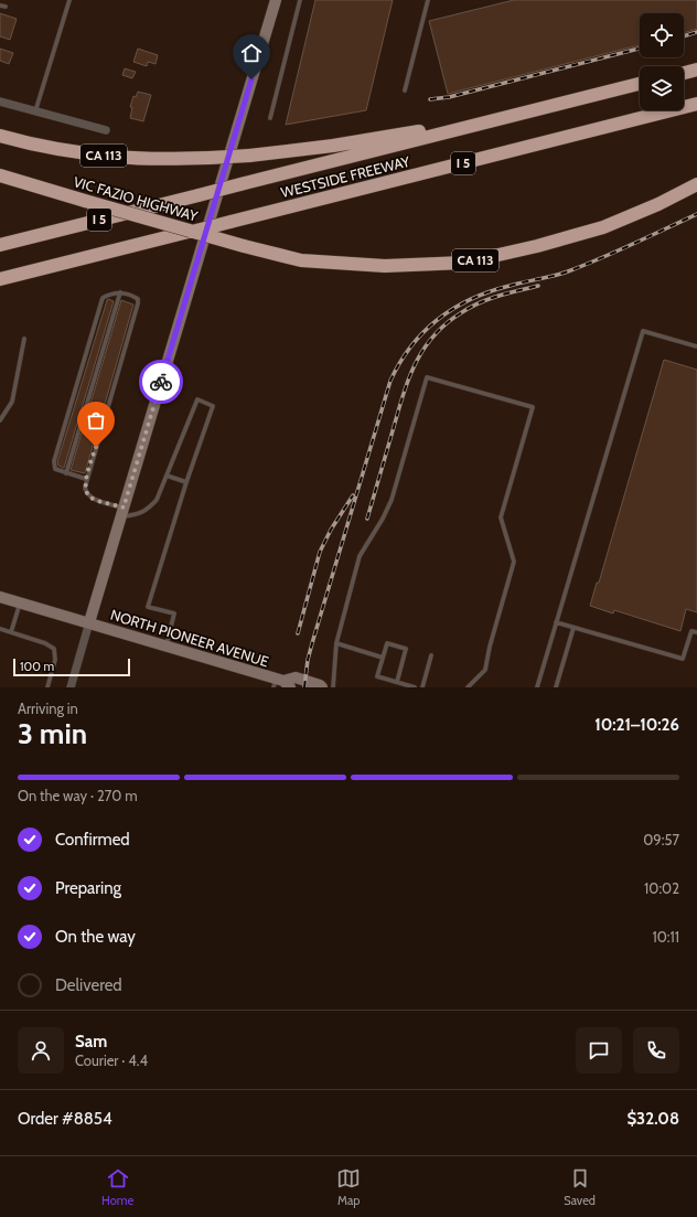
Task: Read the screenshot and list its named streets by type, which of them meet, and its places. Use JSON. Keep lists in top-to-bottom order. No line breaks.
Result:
{"streets":{"highway":["CA 113","I 5","WESTSIDE FREEWAY","VIC FAZIO HIGHWAY"],"street":["NORTH PIONEER AVENUE"]},"crossings":[["WESTSIDE FREEWAY","VIC FAZIO HIGHWAY"]],"scale_bar":"100 m","page":{"scale":"100 m","heading":["3 min","Arriving in","10:21–10:26"],"panel":["Sam","Courier · 4.4","Order #8854","$32.08"],"bar":"On the way · 270 m","list":[["Confirmed","09:57"],["Preparing","10:02"],["On the way","10:11"],"Delivered"],"tabs":["Home","Map","Saved"]}}
